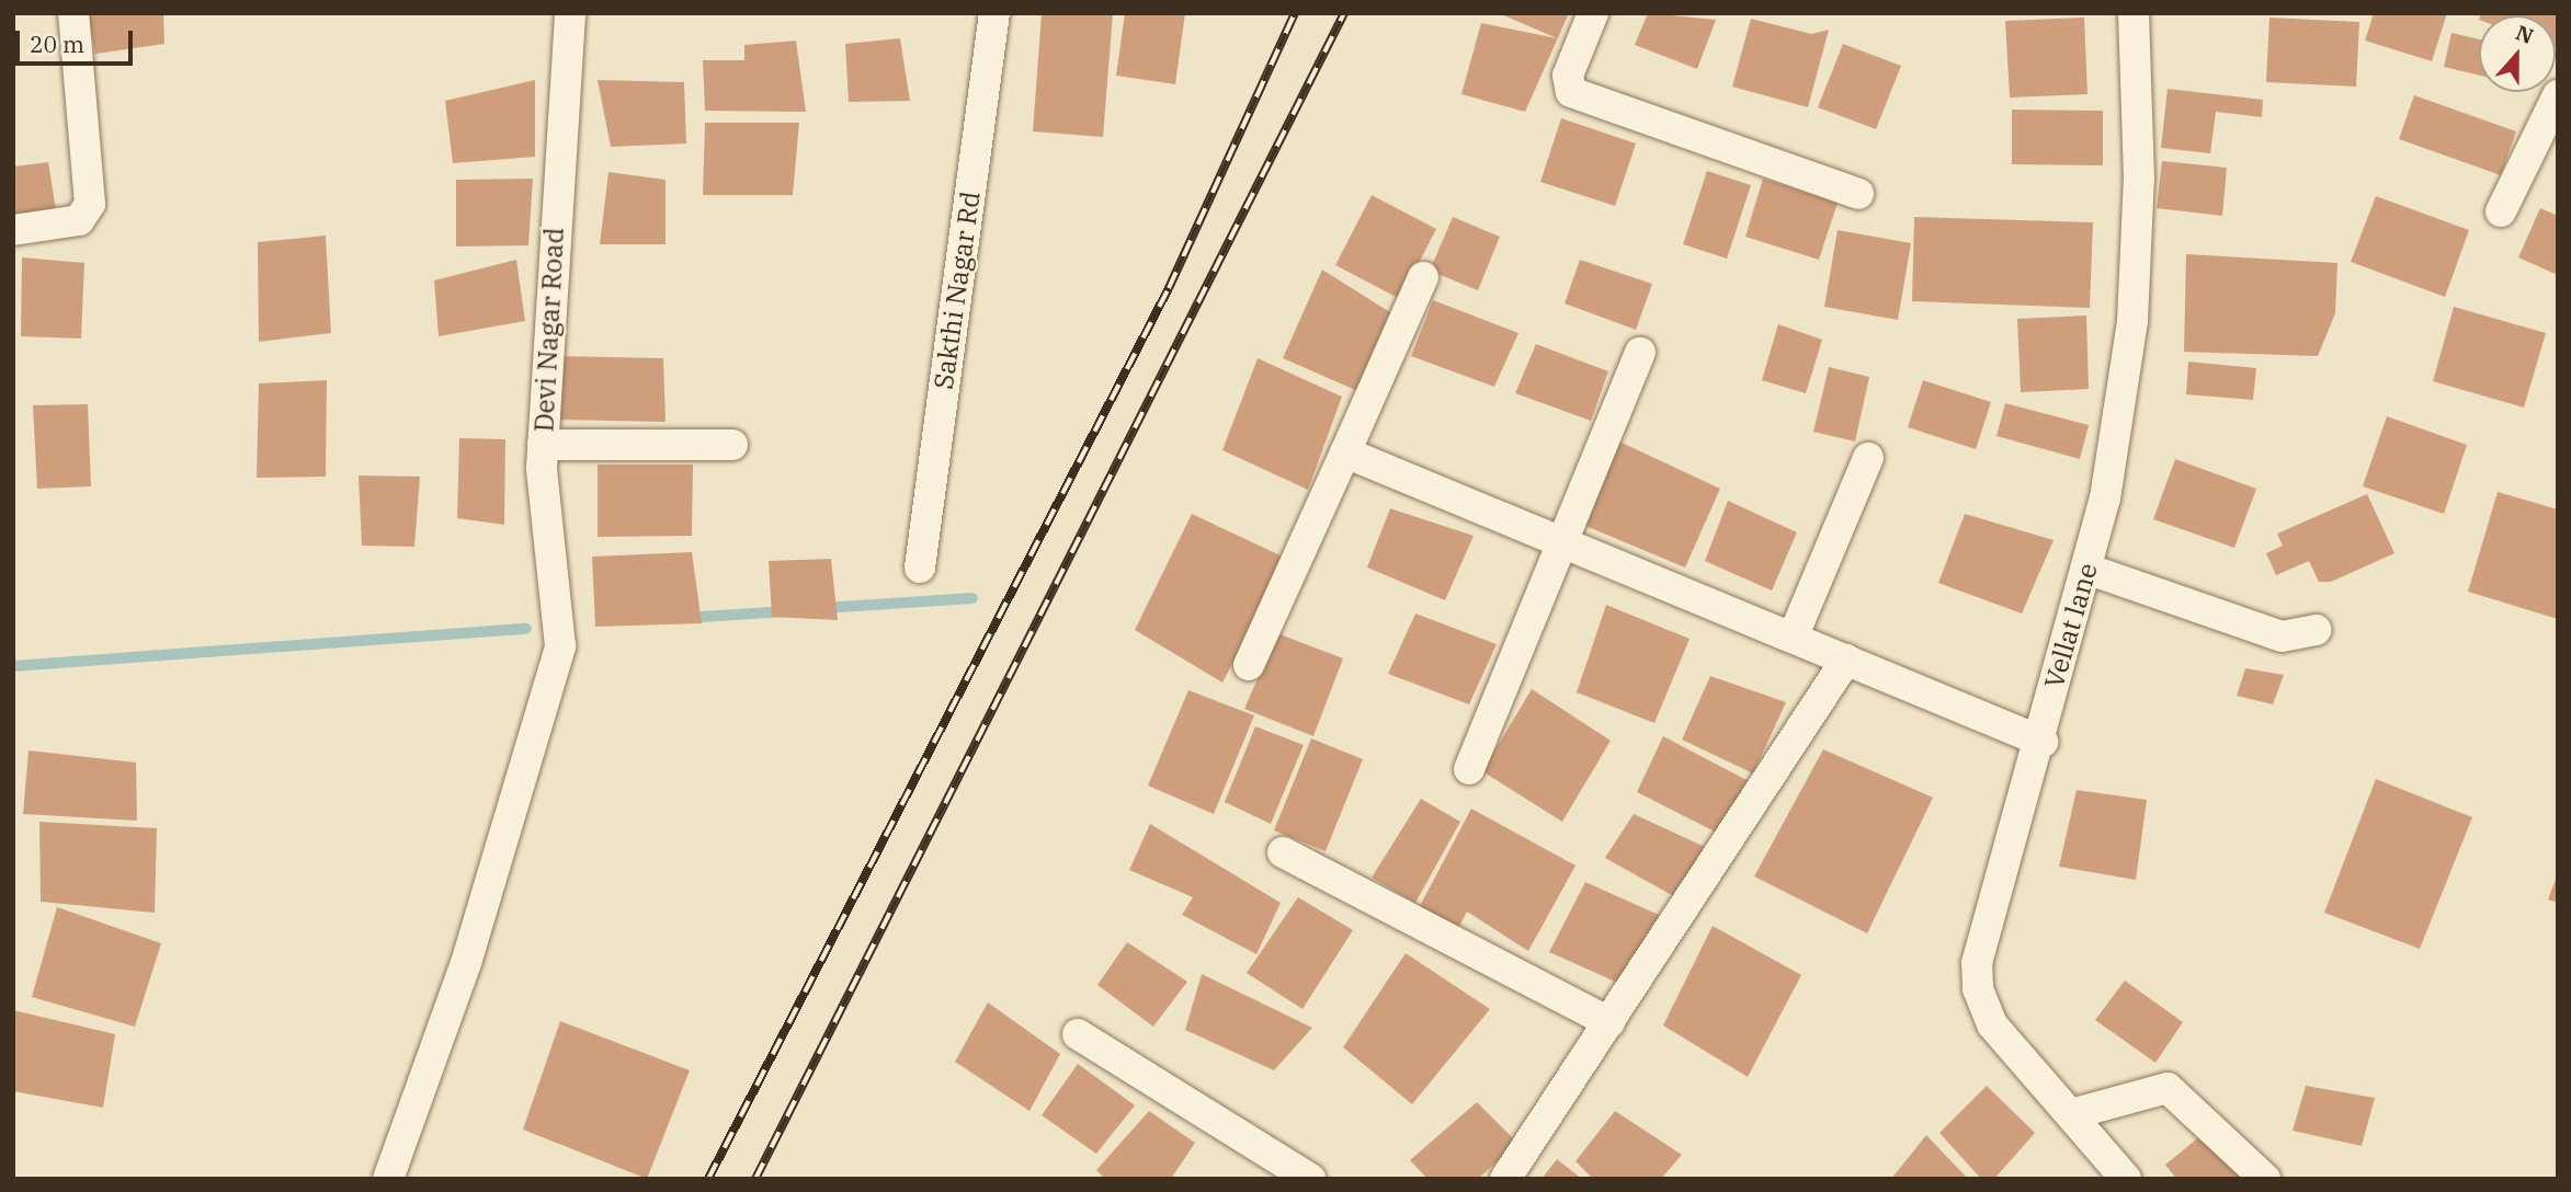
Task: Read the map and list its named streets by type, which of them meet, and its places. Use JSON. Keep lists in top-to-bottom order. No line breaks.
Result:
{"streets":{"street":["Sakthi Nagar Rd","Devi Nagar Road","Vellat lane"]},"scale_bar":"20 m","north":"top"}
